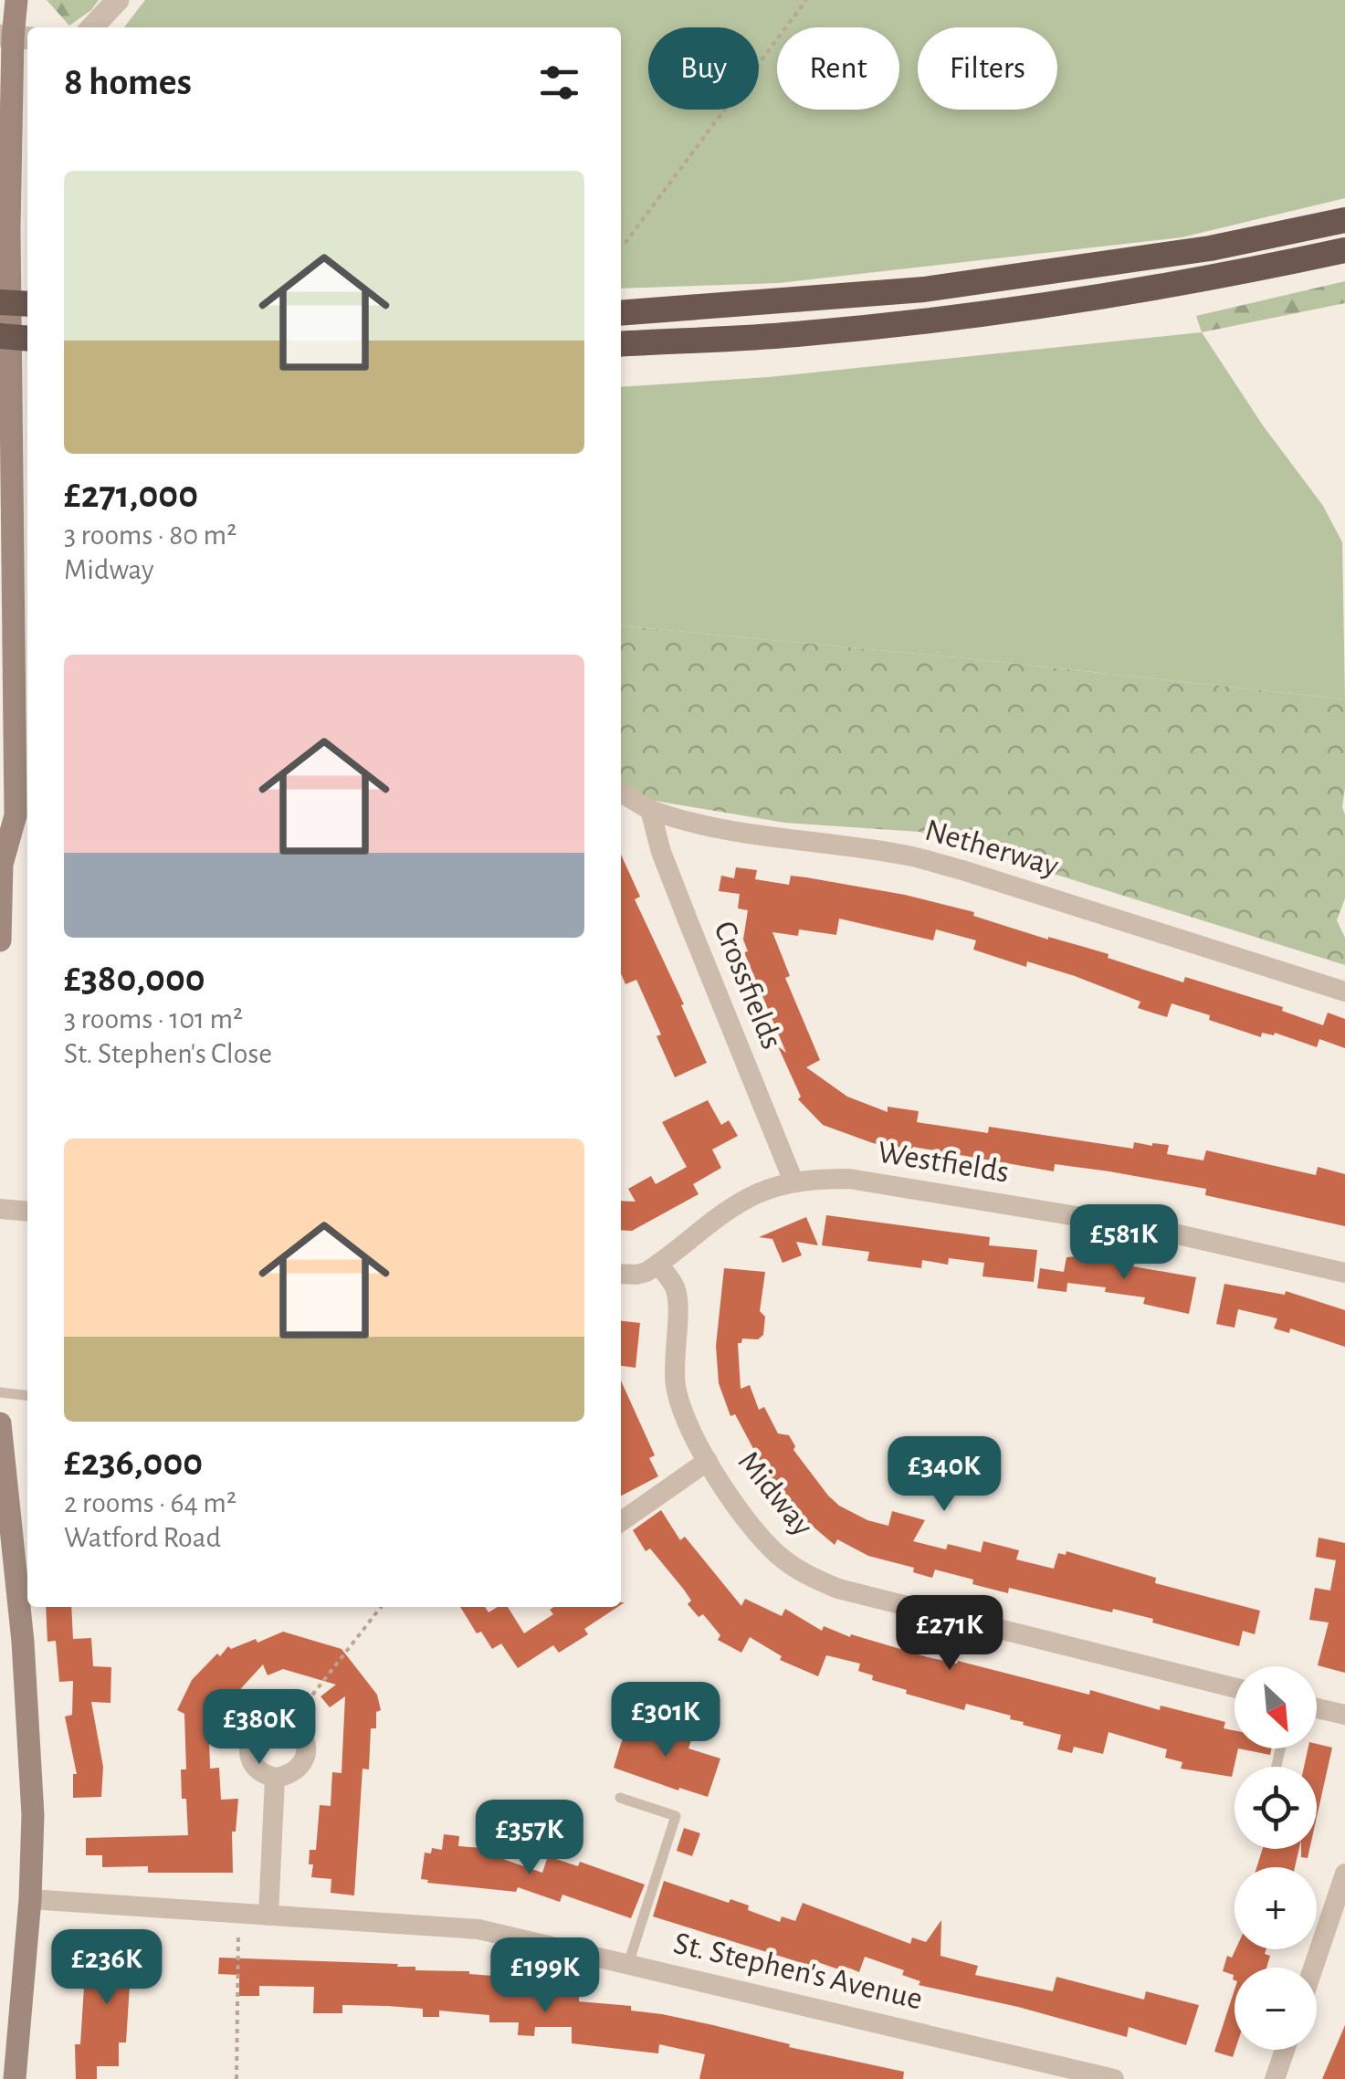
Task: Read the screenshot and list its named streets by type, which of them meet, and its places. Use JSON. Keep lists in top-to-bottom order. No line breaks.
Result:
{"streets":{"street":["Netherway","Crossfields","Westfields","Midway","St. Stephen's Avenue"]},"crossings":[["Netherway","Crossfields"],["Crossfields","Westfields"],["Westfields","Midway"]],"north":"bottom right","page":{"chip":["Buy","Rent","Filters"],"heading":"8 homes","list":[{"name":"£271,000","note":"3 rooms · 80 m² · Midway"},{"name":"£380,000","note":"3 rooms · 101 m² · St. Stephen's Close"},{"name":"£236,000","note":"2 rooms · 64 m² · Watford Road"}],"price":["£581K","£340K","£271K","£301K","£380K","£357K","£236K","£199K"],"map_buttons":["+","−"]}}
